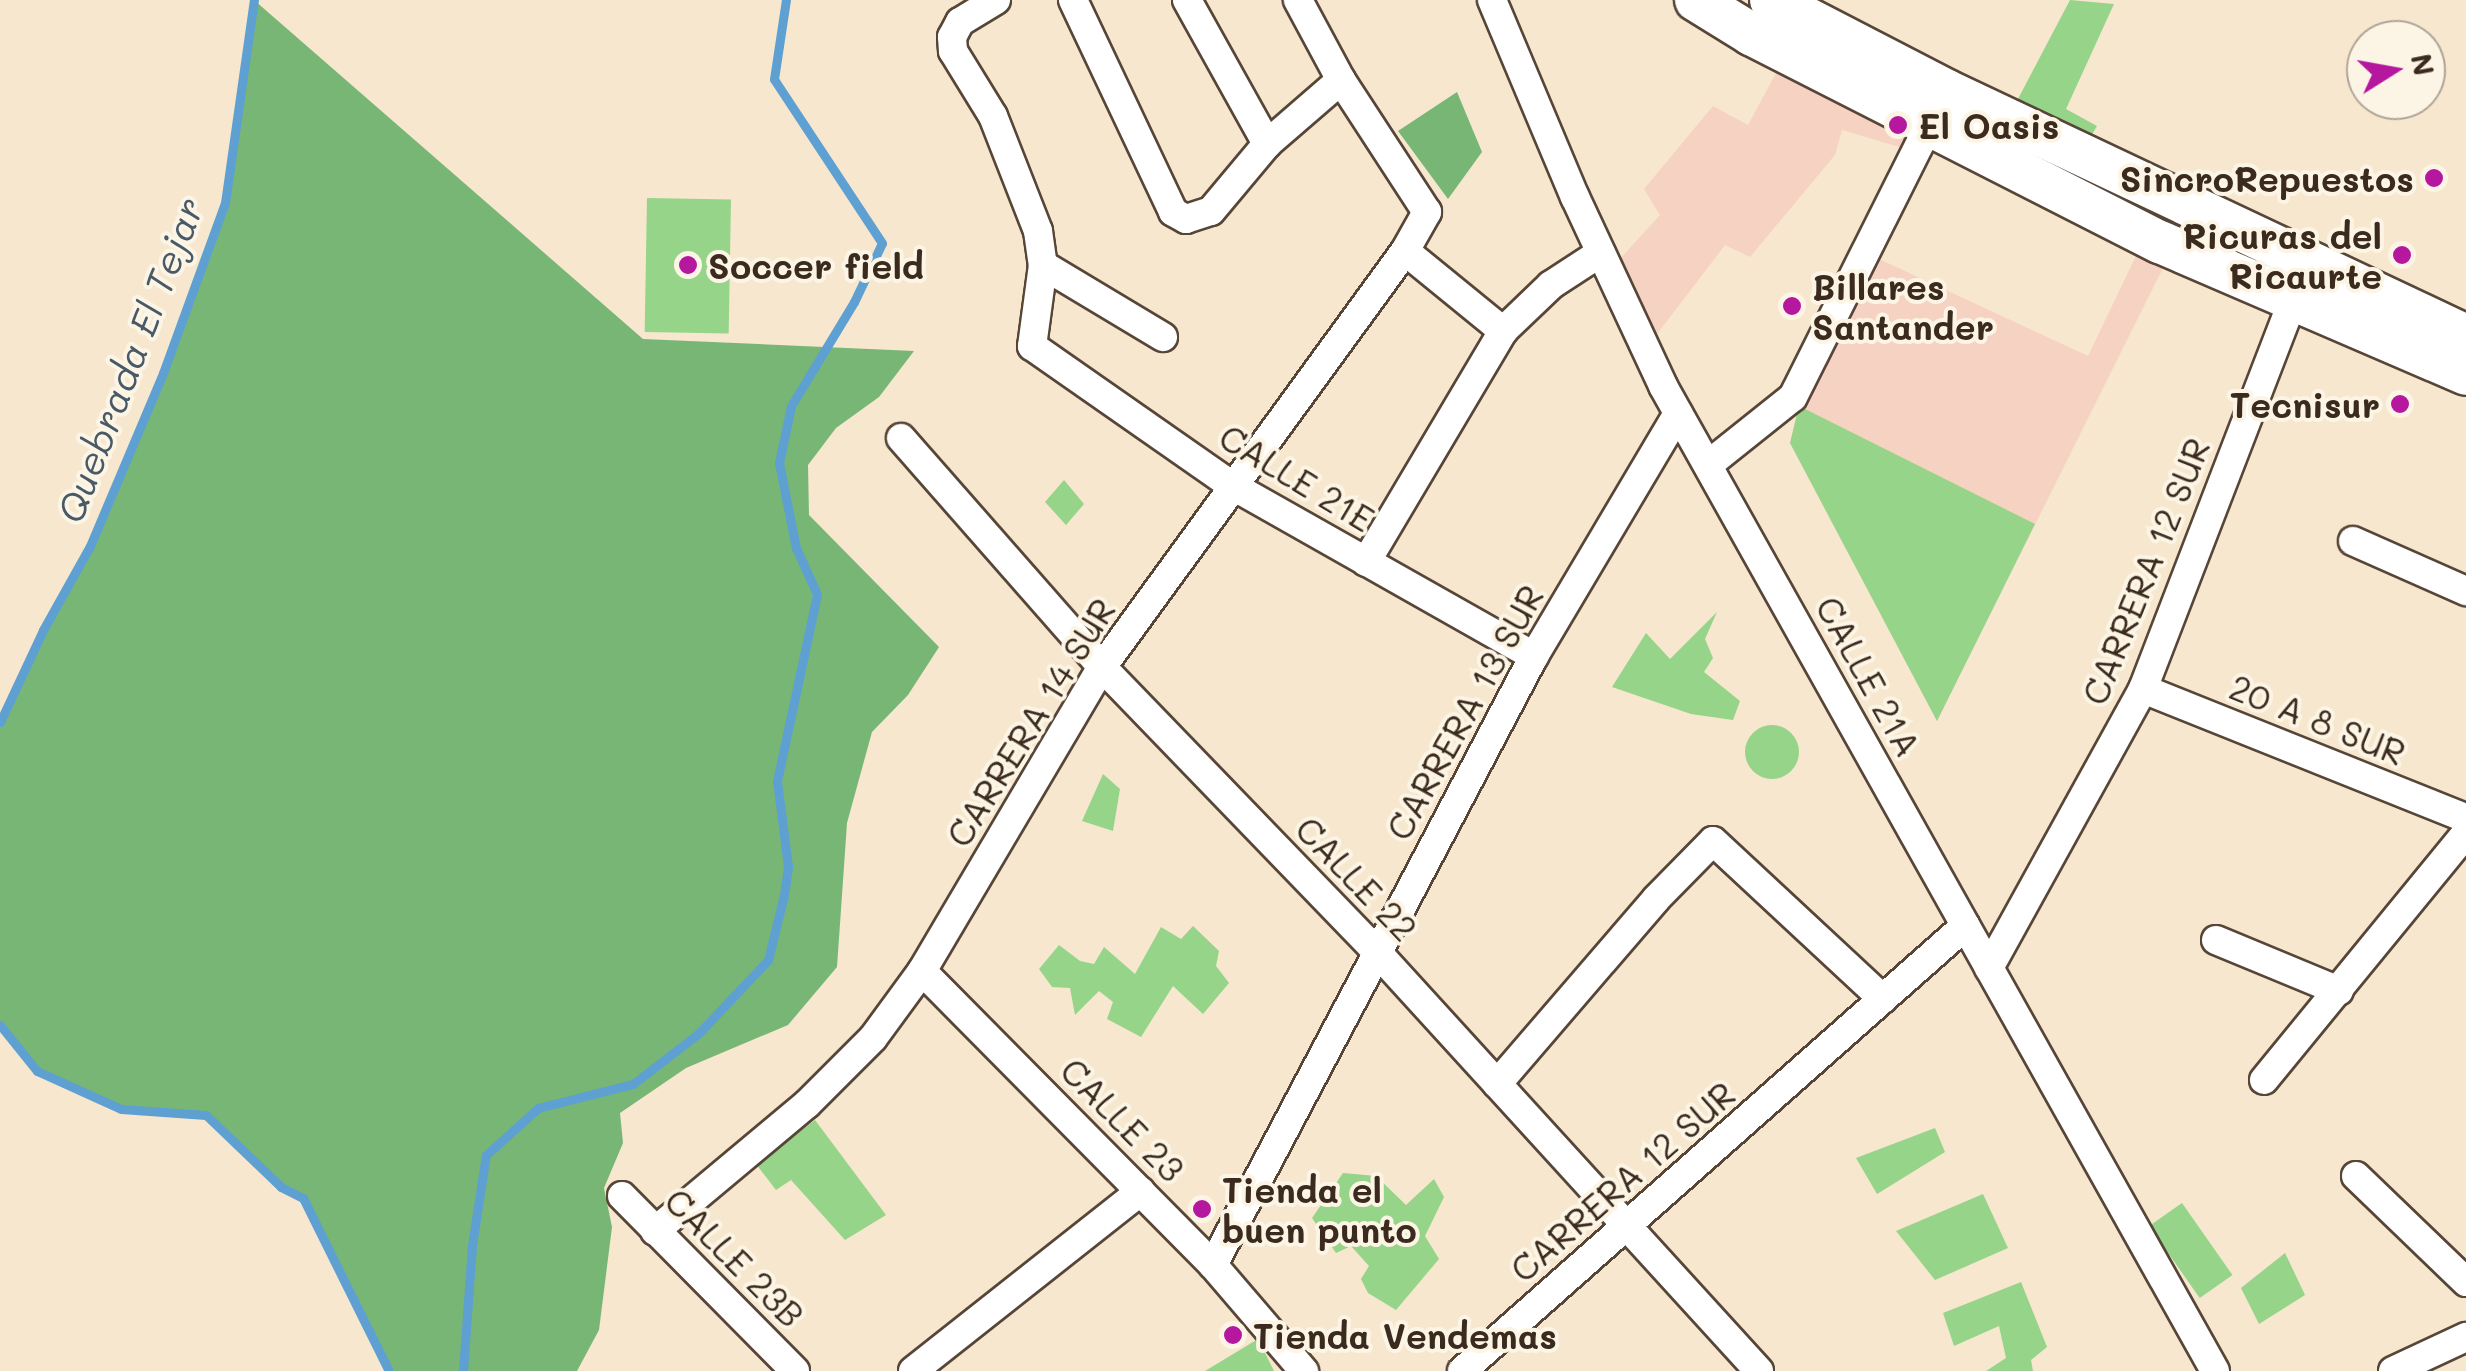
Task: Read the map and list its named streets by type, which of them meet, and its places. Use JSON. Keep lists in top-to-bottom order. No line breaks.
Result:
{"streets":{"street":["CALLE 21E","CARRERA 12 SUR","CALLE 21A","CARRERA 13 SUR","20 A 8 SUR","CARRERA 14 SUR","CALLE 22","CALLE 23","CALLE 23B"]},"crossings":[["CALLE 21E","CARRERA 13 SUR"],["CALLE 21E","CARRERA 14 SUR"],["CARRERA 12 SUR","CALLE 21A"],["CARRERA 12 SUR","20 A 8 SUR"],["CARRERA 12 SUR","CALLE 22"],["CALLE 21A","CARRERA 13 SUR"],["CARRERA 13 SUR","CALLE 22"],["CARRERA 13 SUR","CALLE 23"],["CARRERA 14 SUR","CALLE 22"],["CARRERA 14 SUR","CALLE 23"],["CARRERA 14 SUR","CALLE 23B"]],"water":["Quebrada El Tejar"],"places":["El Oasis","SincroRepuestos","Ricuras del Ricaurte","Soccer field","Billares Santander","Tecnisur","Tienda el buen punto","Tienda Vendemas"],"north":"right"}
